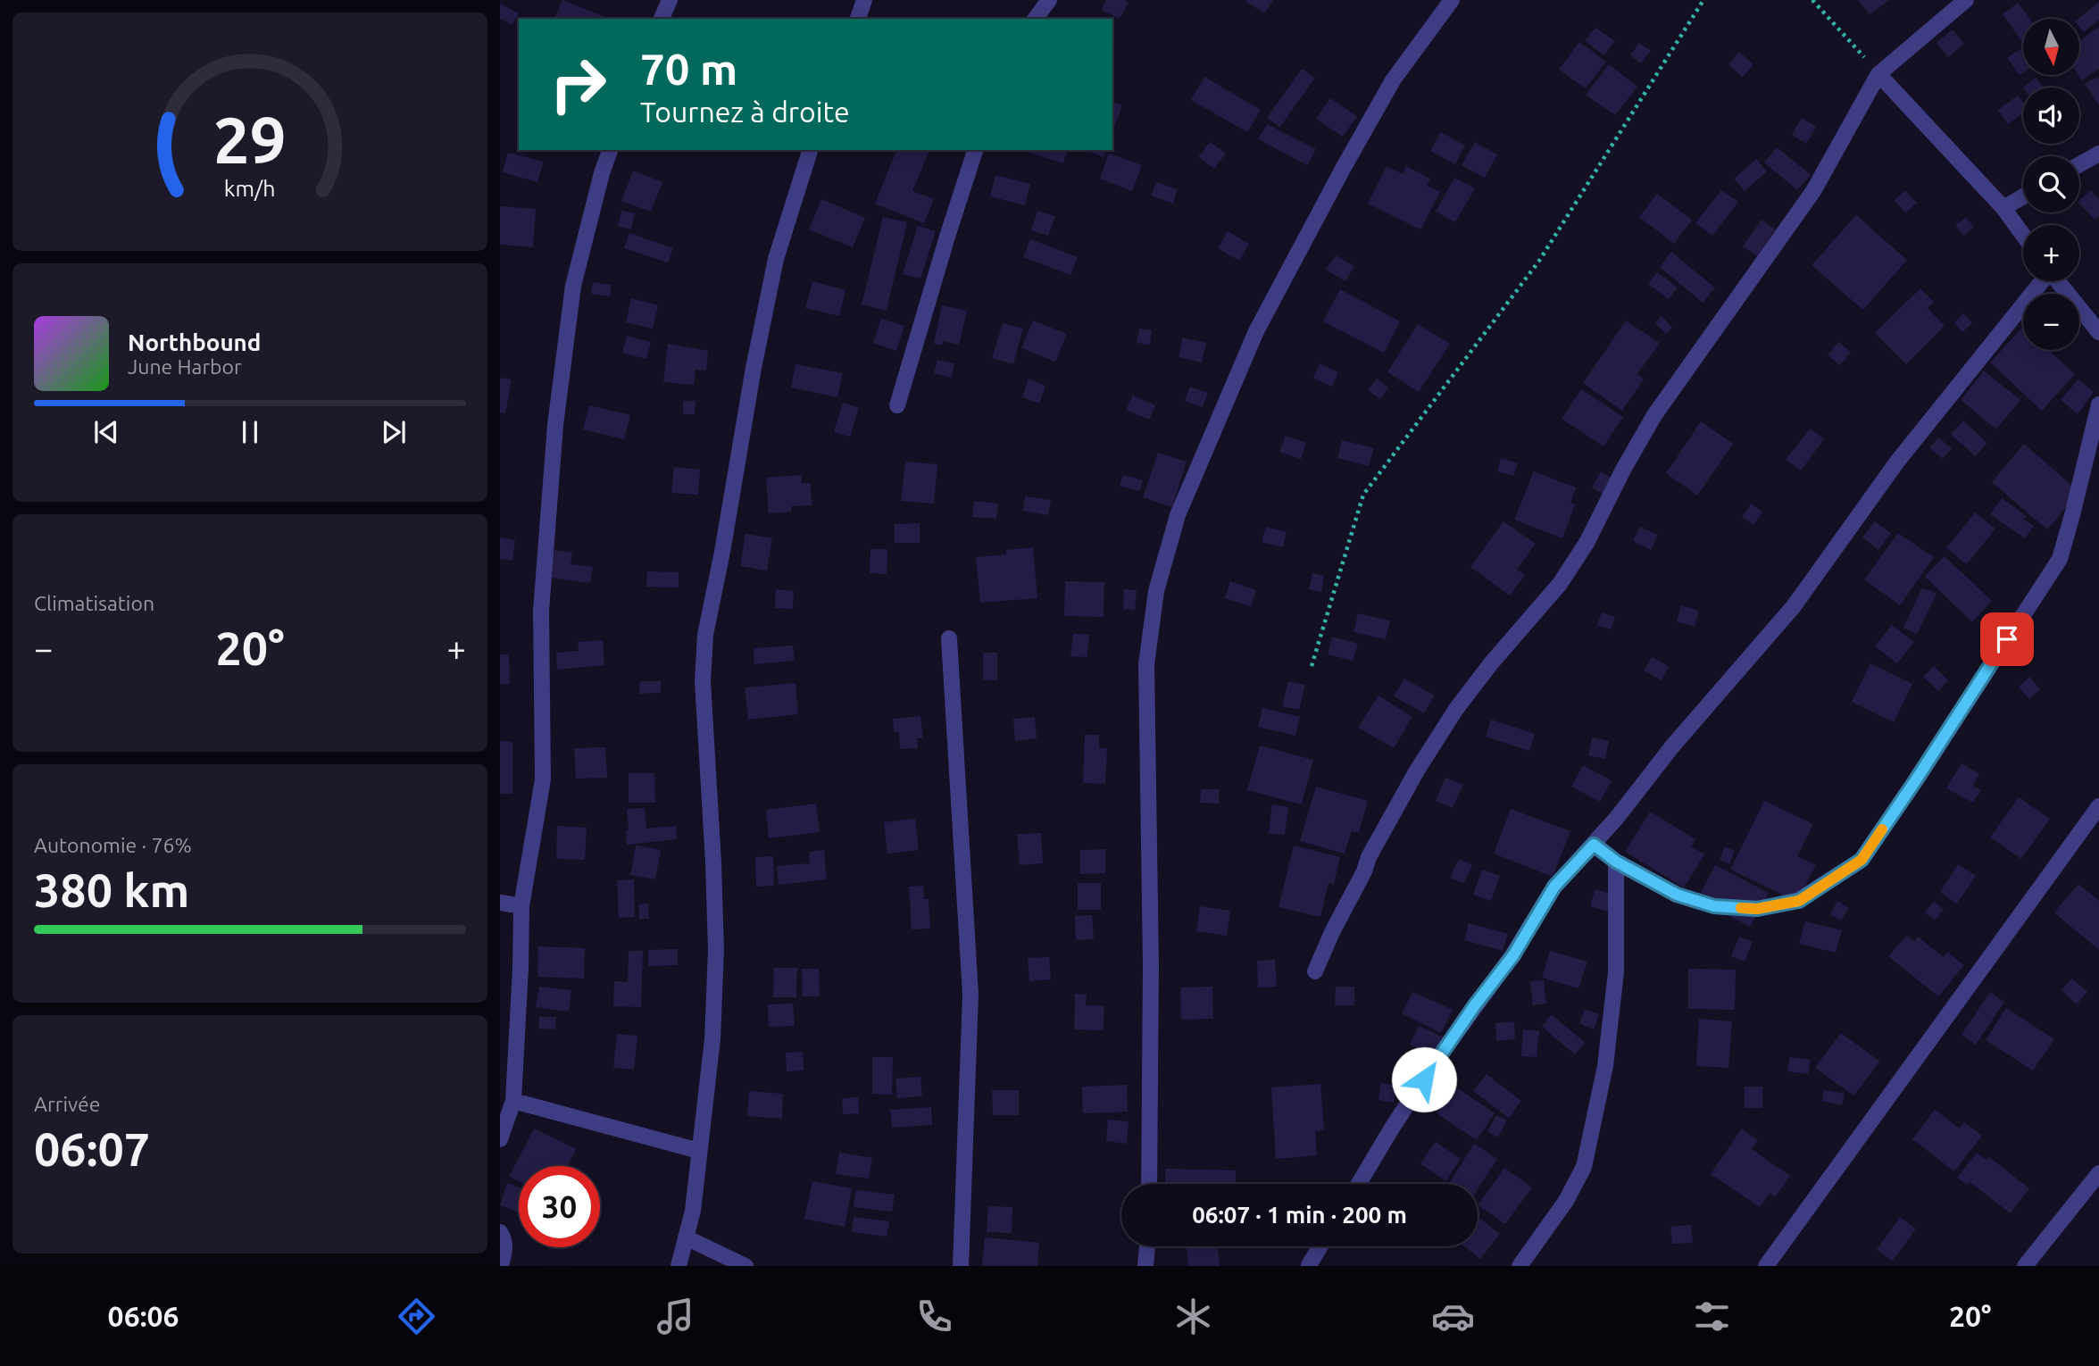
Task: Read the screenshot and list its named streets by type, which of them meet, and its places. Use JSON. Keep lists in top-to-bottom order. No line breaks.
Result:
{"north":"bottom","page":{"map_buttons":["+","−"],"turn":["70 m","Tournez à droite"],"song":["Northbound","June Harbor"],"tile":["Climatisation",["Autonomie · 76%","380 km"],["Arrivée","06:07"]],"heat":["−","20°","+"],"limit":"30","trip":"06:07 · 1 min · 200 m","tabs":["06:06","20°"],"gauge":["29","km/h"]}}
